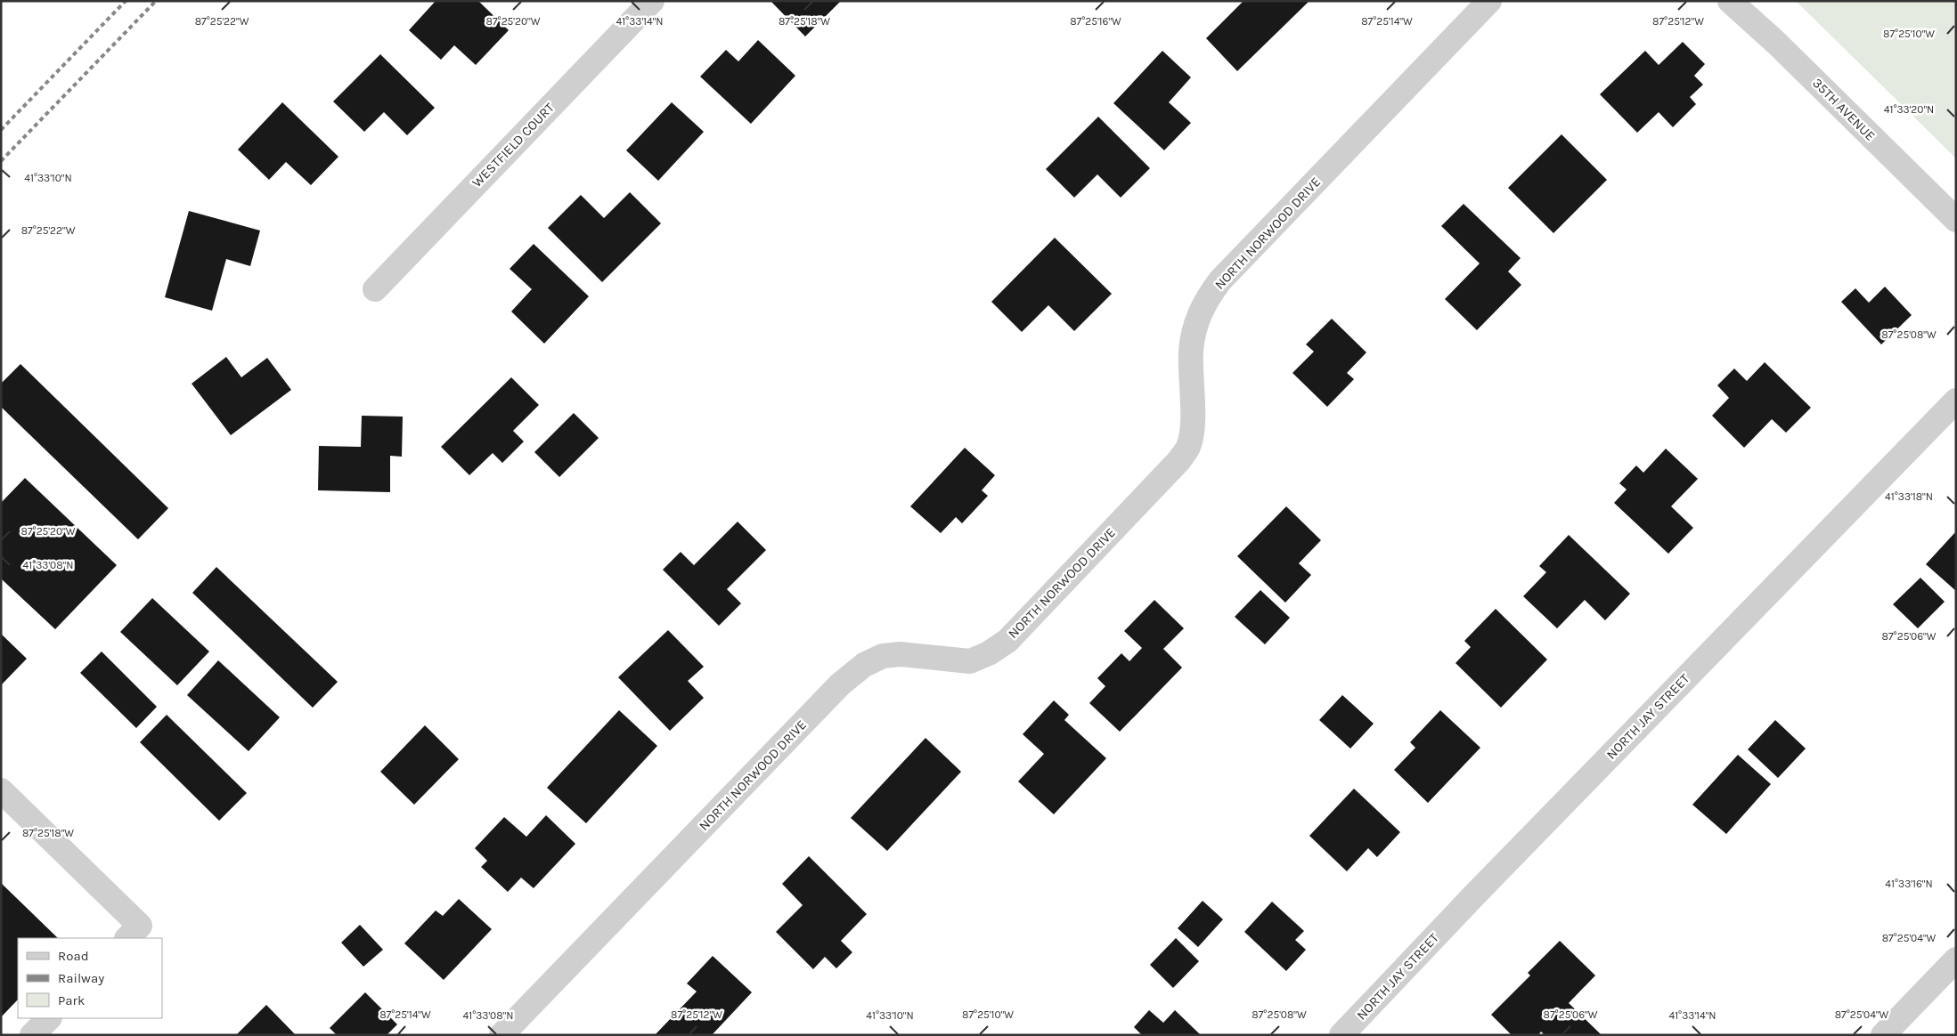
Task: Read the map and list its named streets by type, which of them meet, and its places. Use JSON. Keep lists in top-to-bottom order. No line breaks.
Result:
{"streets":{"street":["35TH AVENUE","WESTFIELD COURT","NORTH NORWOOD DRIVE","NORTH JAY STREET"]},"legend":["Road","Railway","Park"],"coordinates":["41°33'14\"N","87°25'22\"W","87°25'20\"W","87°25'18\"W","87°25'16\"W","87°25'14\"W","87°25'12\"W","87°25'10\"W","41°33'20\"N","41°33'10\"N","87°25'08\"W","41°33'18\"N","41°33'08\"N","87°25'06\"W","41°33'16\"N","87°25'04\"W"]}
